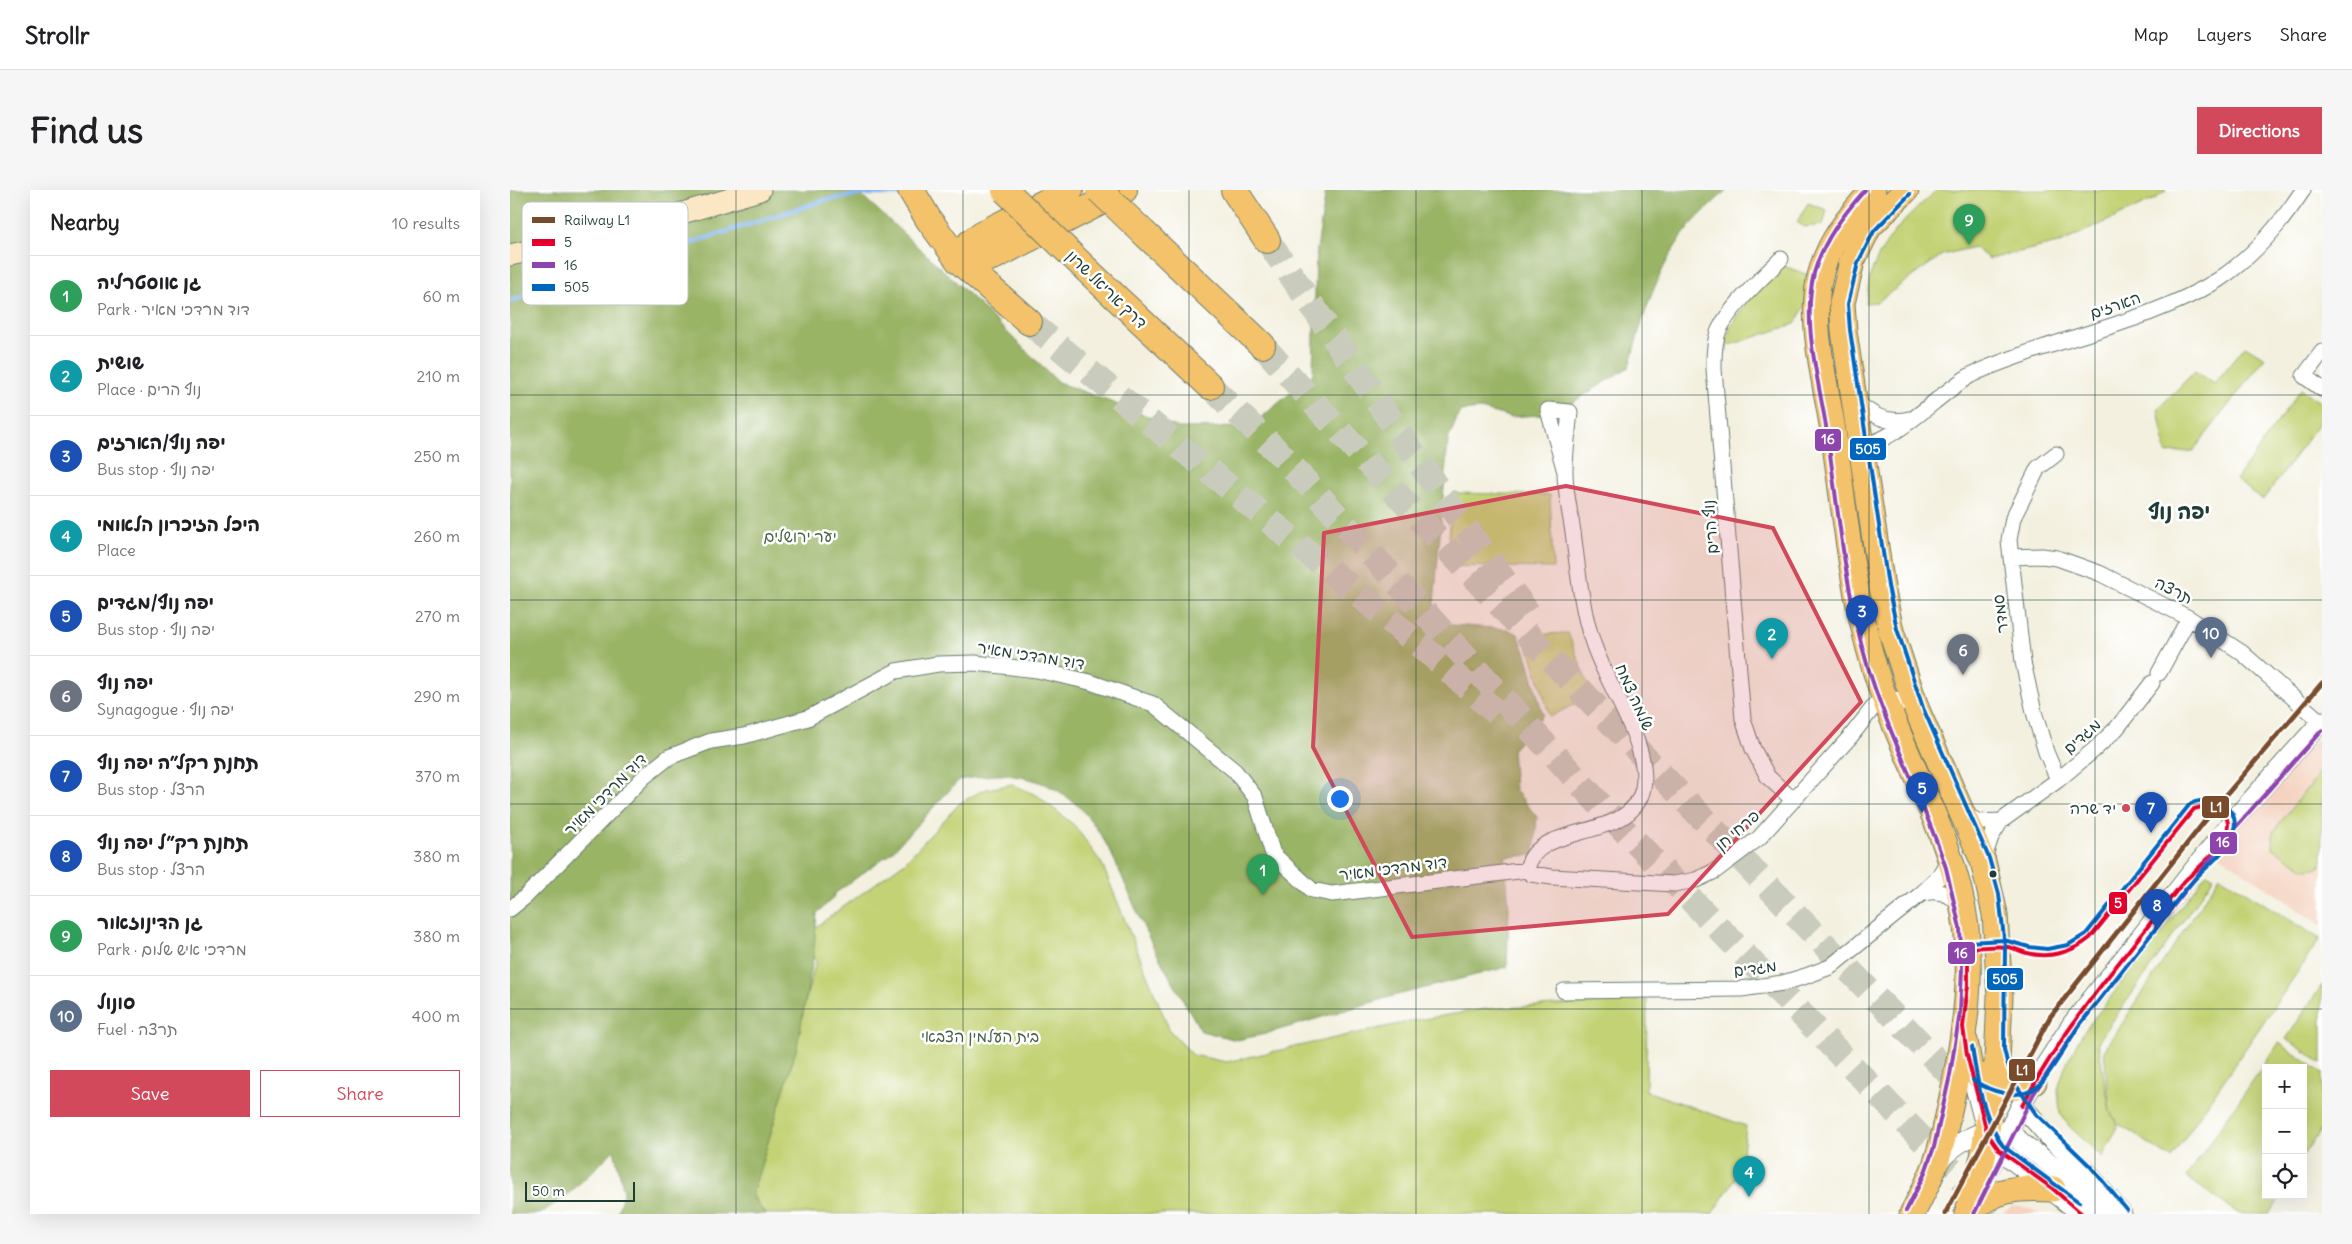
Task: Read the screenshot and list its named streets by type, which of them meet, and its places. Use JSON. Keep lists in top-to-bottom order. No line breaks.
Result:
{"streets":{"highway":["דרך אריאל שרון"],"street":["הארזים","נוף הרים","תרצה","סמדר","דוד מרדכי מאיר","שלמה צמח","מגדים","פרחי חן"]},"crossings":[["נוף הרים","פרחי חן"],["תרצה","סמדר"],["תרצה","מגדים"],["סמדר","מגדים"],["דוד מרדכי מאיר","שלמה צמח"],["דוד מרדכי מאיר","פרחי חן"],["שלמה צמח","פרחי חן"]],"districts":["יפה נוף"],"parks":["יער ירושלים","בית העלמין הצבאי"],"places":["יד שרה"],"lines":["transit line 16","transit line 505","rail line L1","transit line 5"],"legend":["Railway L1","5","16","505"],"scale_bar":"50 m","page":{"header":"Strollr","nav":["Map","Layers","Share"],"buttons":["Directions",["Save","Share"]],"title":"Find us","heading":["Nearby","10 results"],"pins":["9","3","10","2","6","5","7","1","8","4"],"list":[{"mark":"1","name":"גן אוסטרליה","note":"Park · דוד מרדכי מאיר","value":"60 m"},{"mark":"2","name":"שושית","note":"Place · נוף הרים","value":"210 m"},{"mark":"3","name":"יפה נוף/הארזים","note":"Bus stop · יפה נוף","value":"250 m"},{"mark":"4","name":"היכל הזיכרון הלאומי","note":"Place","value":"260 m"},{"mark":"5","name":"יפה נוף/מגדים","note":"Bus stop · יפה נוף","value":"270 m"},{"mark":"6","name":"יפה נוף","note":"Synagogue · יפה נוף","value":"290 m"},{"mark":"7","name":"תחנת רקל״ה יפה נוף","note":"Bus stop · הרצל","value":"370 m"},{"mark":"8","name":"תחנת רק״ל יפה נוף","note":"Bus stop · הרצל","value":"380 m"},{"mark":"9","name":"גן הדינוזאור","note":"Park · מרדכי איש שלום","value":"380 m"},{"mark":"10","name":"סונול","note":"Fuel · תרצה","value":"400 m"}],"map_buttons":["+","−"],"scale":"50 m"}}
